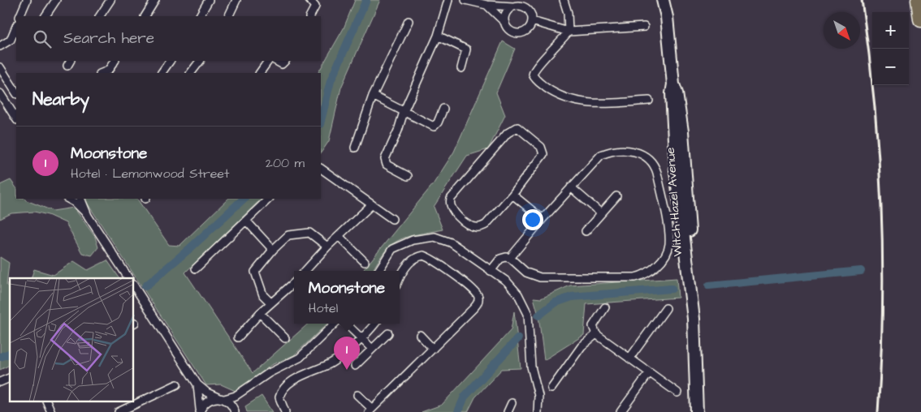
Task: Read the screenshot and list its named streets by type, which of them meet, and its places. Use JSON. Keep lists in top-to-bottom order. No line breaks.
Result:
{"streets":{"street":["Witch Hazel Avenue"]},"north":"bottom right","page":{"map_buttons":["+","−"],"search":"Search here","heading":"Nearby","list":[{"mark":"1","name":"Moonstone","note":"Hotel · Lemonwood Street","value":"200 m"}],"popup":["Moonstone","Hotel"],"pins":"1"}}
